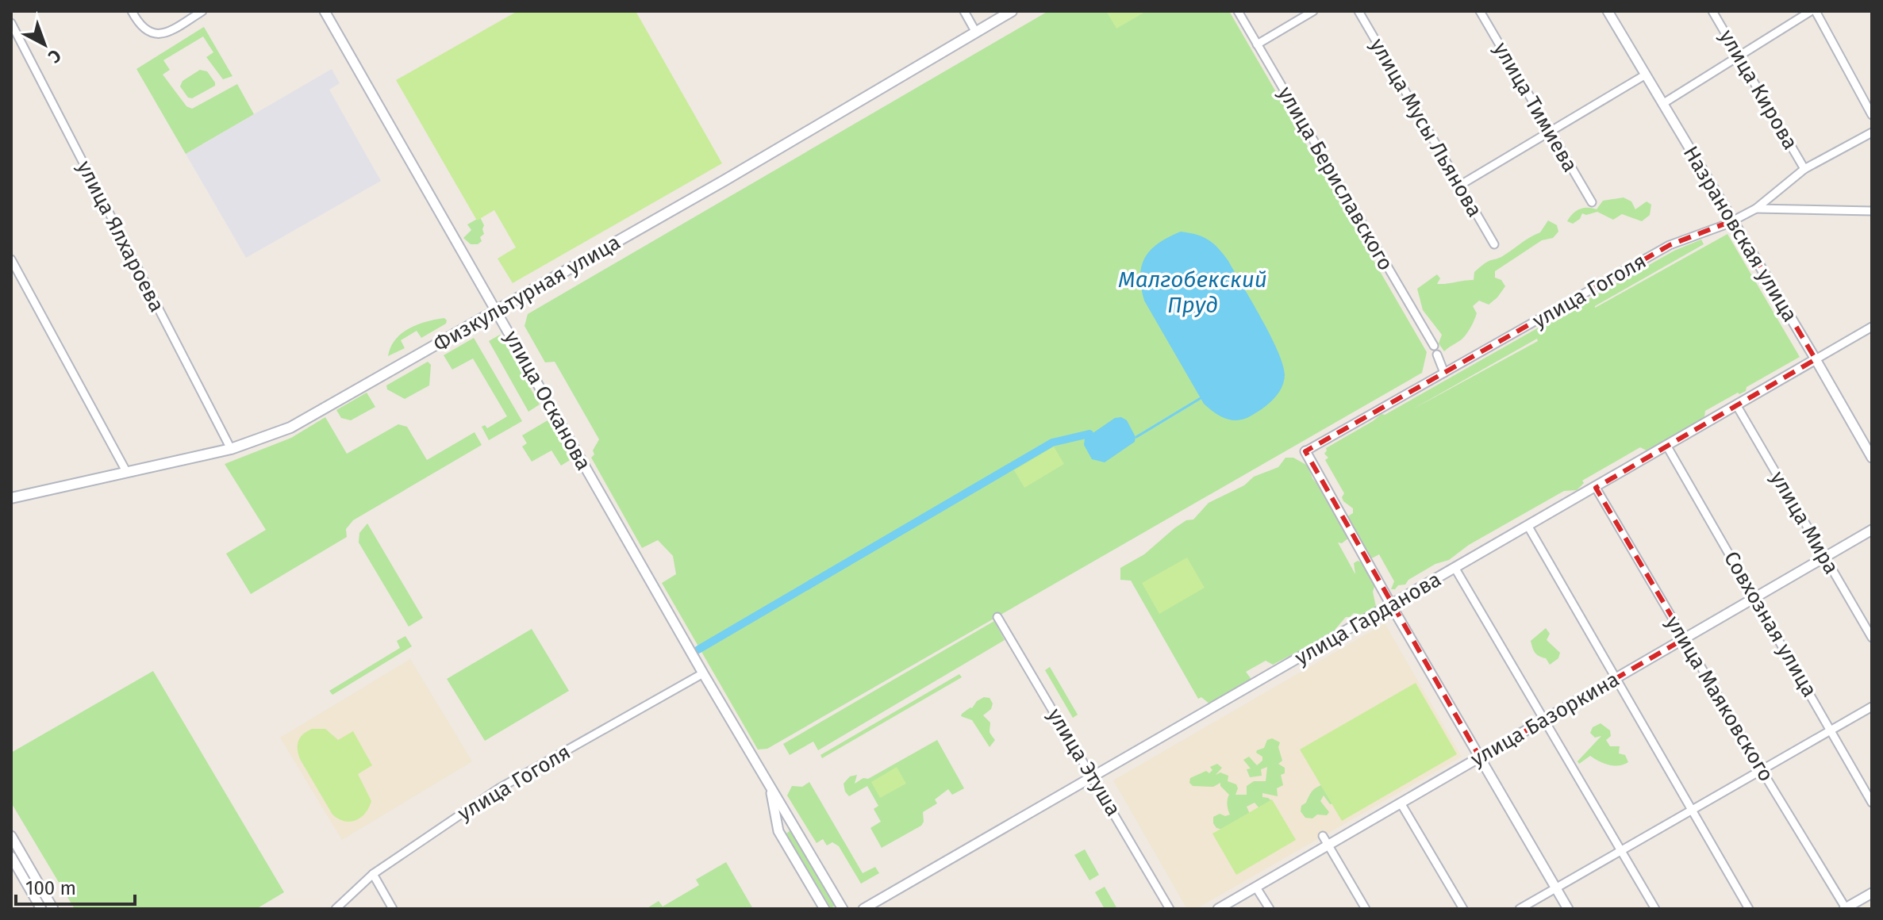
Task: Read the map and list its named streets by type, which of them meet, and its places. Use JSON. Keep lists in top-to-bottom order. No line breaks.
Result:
{"streets":{"main road":["Физкультурная улица"],"street":["улица Кирова","улица Тимиева","улица Мусы Льянова","улица Бериславского","Назрановская улица","улица Ялхароева","улица Гоголя","улица Осканова","улица Мира","улица Гарданова","Совхозная улица","улица Маяковского","улица Базоркина","улица Этуша"]},"crossings":[["улица Кирова","улица Гоголя"],["Назрановская улица","улица Гоголя"],["Назрановская улица","улица Гарданова"],["улица Ялхароева","Физкультурная улица"],["улица Гоголя","улица Осканова"],["Физкультурная улица","улица Осканова"],["улица Мира","улица Гарданова"],["улица Мира","улица Базоркина"],["улица Гарданова","Совхозная улица"],["улица Гарданова","улица Маяковского"],["улица Гарданова","улица Этуша"],["Совхозная улица","улица Базоркина"],["улица Маяковского","улица Базоркина"]],"water":["Малгобекский Пруд"],"scale_bar":"100 m","north":"bottom right"}
